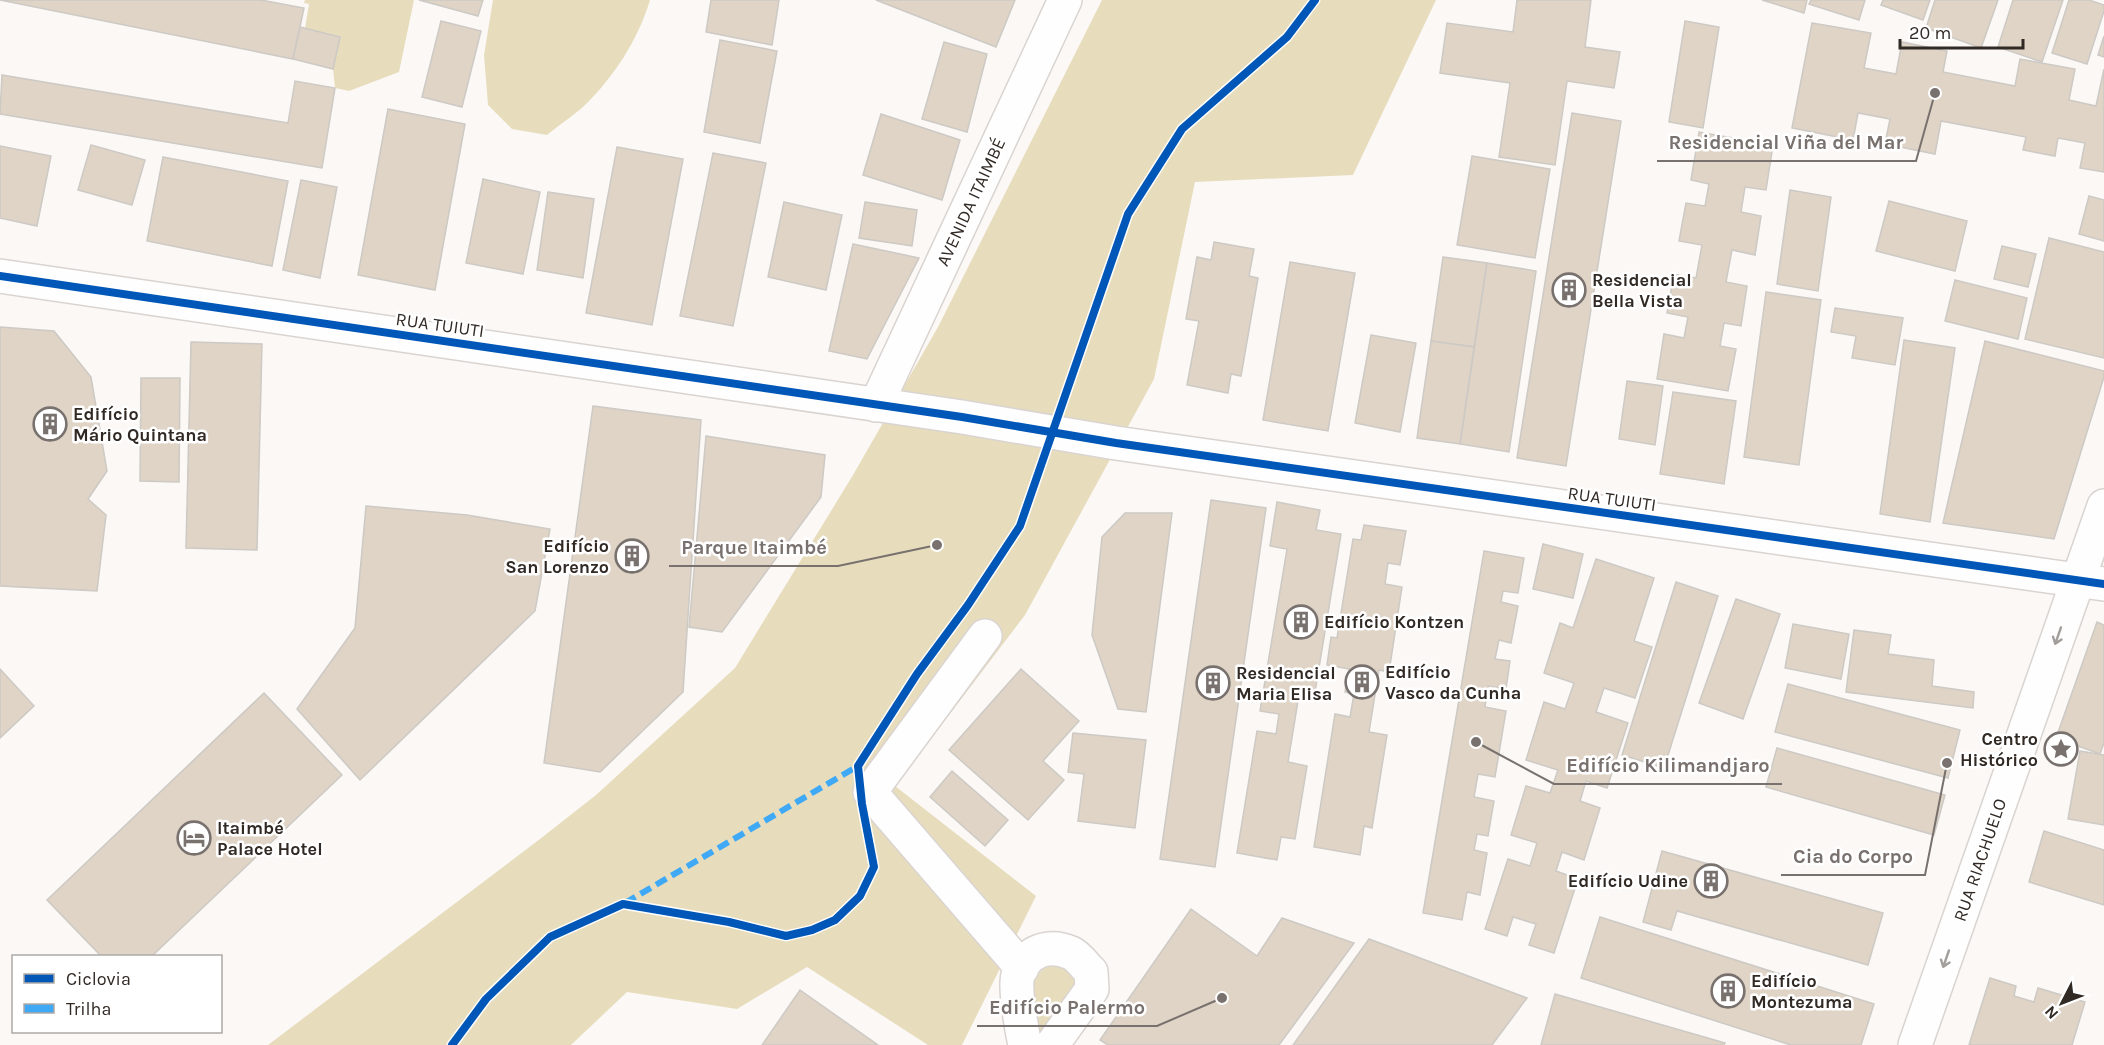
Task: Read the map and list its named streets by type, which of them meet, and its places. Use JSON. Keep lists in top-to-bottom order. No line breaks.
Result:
{"streets":{"street":["AVENIDA ITAIMBÉ","RUA TUIUTI","RUA RIACHUELO"]},"crossings":[["AVENIDA ITAIMBÉ","RUA TUIUTI"],["RUA TUIUTI","RUA RIACHUELO"]],"one_way":["RUA RIACHUELO"],"places":{"other":["Residencial Viña del Mar","Parque Itaimbé","Edifício Kilimandjaro","Cia do Corpo","Edifício Palermo"],"building":["Residencial Bella Vista","Edifício Mário Quintana","Edifício San Lorenzo","Edifício Kontzen","Edifício Vasco da Cunha","Residencial Maria Elisa","Edifício Udine","Edifício Montezuma"],"place":["Centro Histórico"],"hotel":["Itaimbé Palace Hotel"]},"legend":["Ciclovia","Trilha"],"scale_bar":"20 m","north":"bottom left"}
